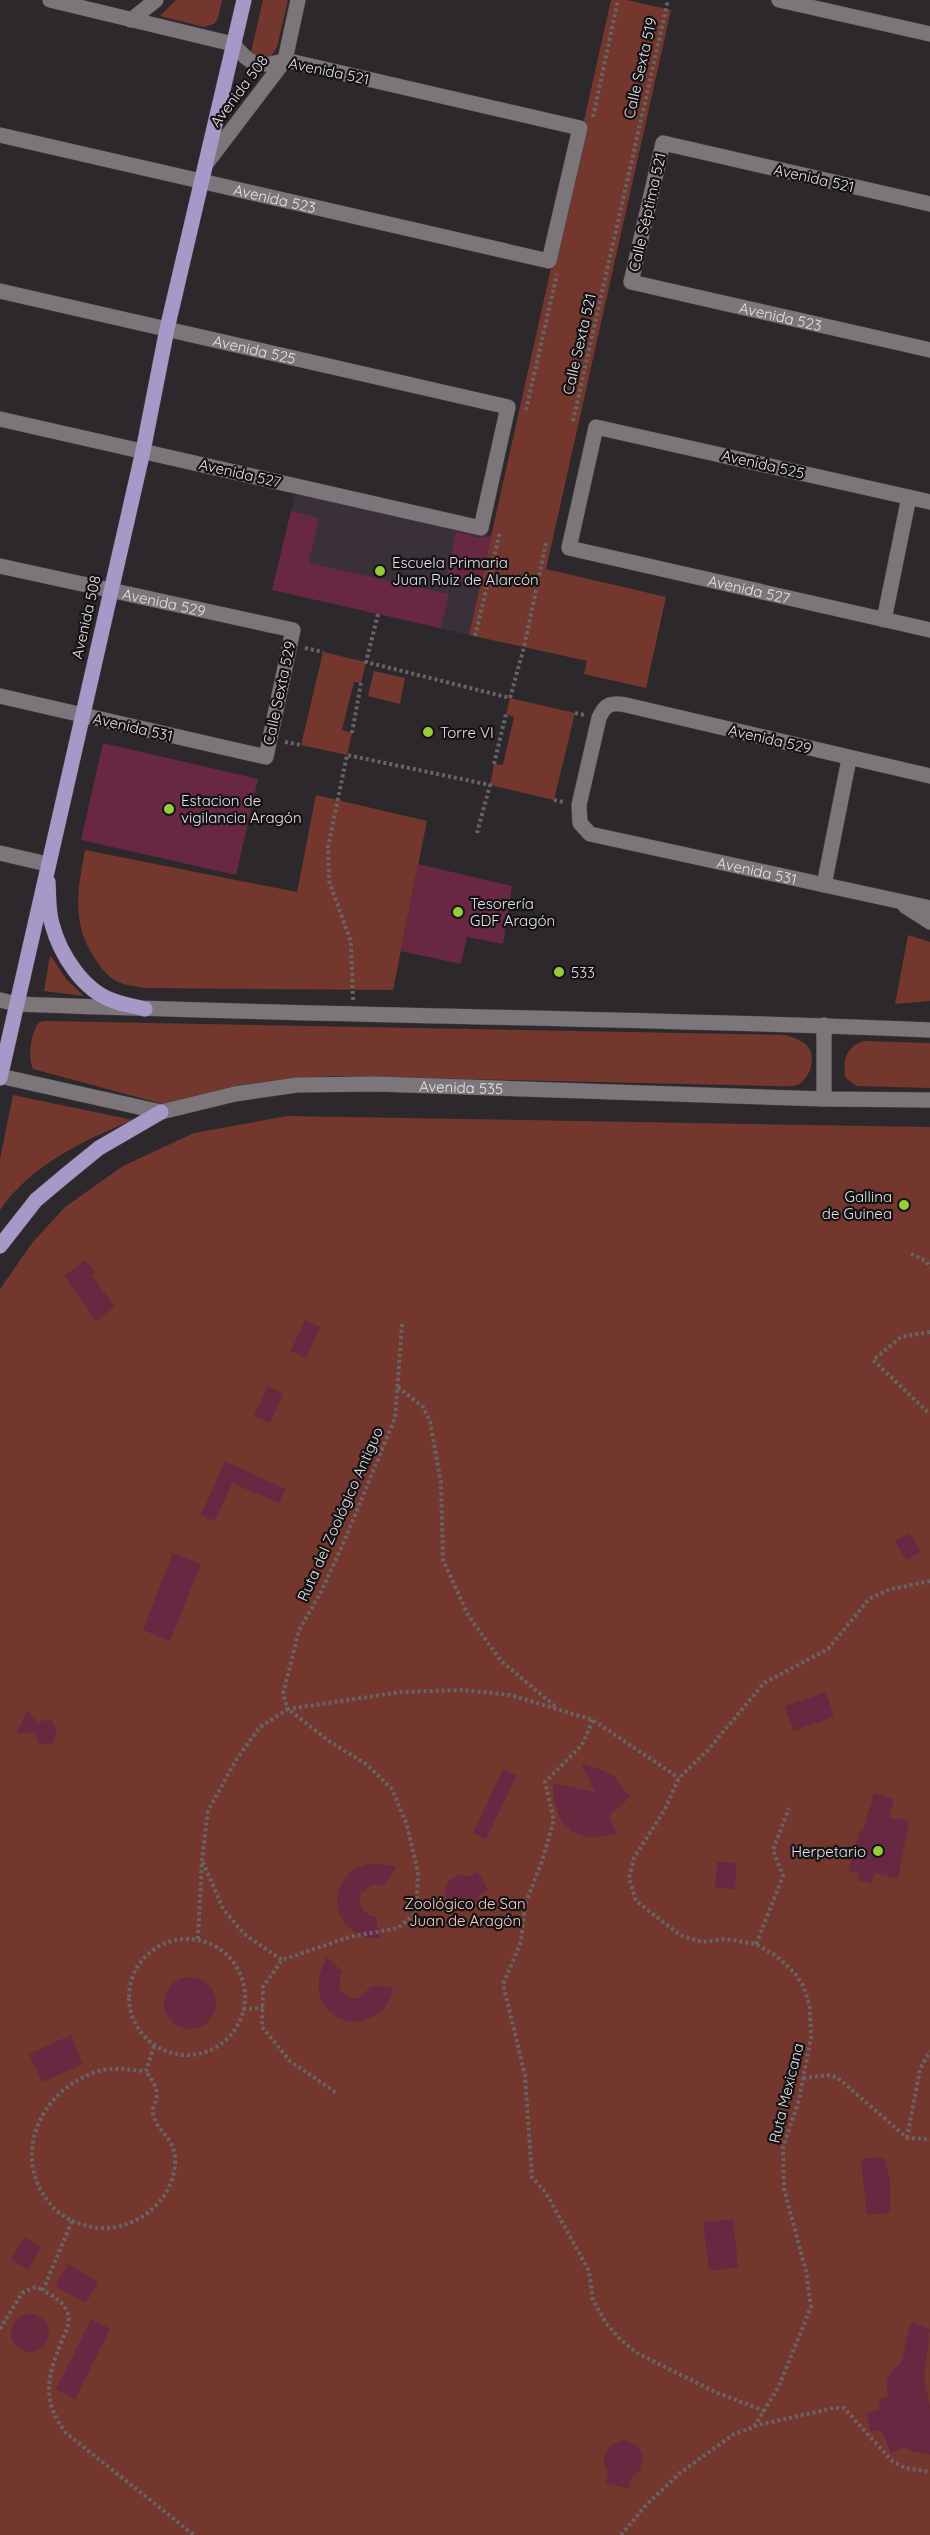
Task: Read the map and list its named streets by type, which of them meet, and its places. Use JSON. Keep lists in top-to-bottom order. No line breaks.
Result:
{"streets":{"main road":["Avenida 508"],"street":["Avenida 521","Avenida 523","Calle Séptima 521","Avenida 525","Avenida 527","Avenida 529","Calle Sexta 529","Avenida 531","Avenida 535"],"path":["Calle Sexta 519","Calle Sexta 521","Ruta del Zoológico Antiguo","Ruta Mexicana"]},"crossings":[["Calle Sexta 519","Calle Sexta 521"],["Avenida 521","Avenida 508"],["Avenida 521","Calle Séptima 521"],["Avenida 508","Avenida 523"],["Avenida 508","Avenida 525"],["Avenida 508","Avenida 527"],["Avenida 508","Avenida 529"],["Avenida 508","Avenida 531"],["Avenida 508","Avenida 535"],["Avenida 523","Calle Séptima 521"],["Avenida 525","Avenida 527"],["Avenida 529","Calle Sexta 529"],["Avenida 529","Avenida 531"],["Calle Sexta 529","Avenida 531"]],"parks":["Zoológico de San Juan de Aragón"],"places":["Escuela Primaria Juan Ruiz de Alarcón","Torre VI","Estacion de vigilancia Aragón","Tesorería GDF Aragón","533","Gallina de Guinea","Herpetario"]}
